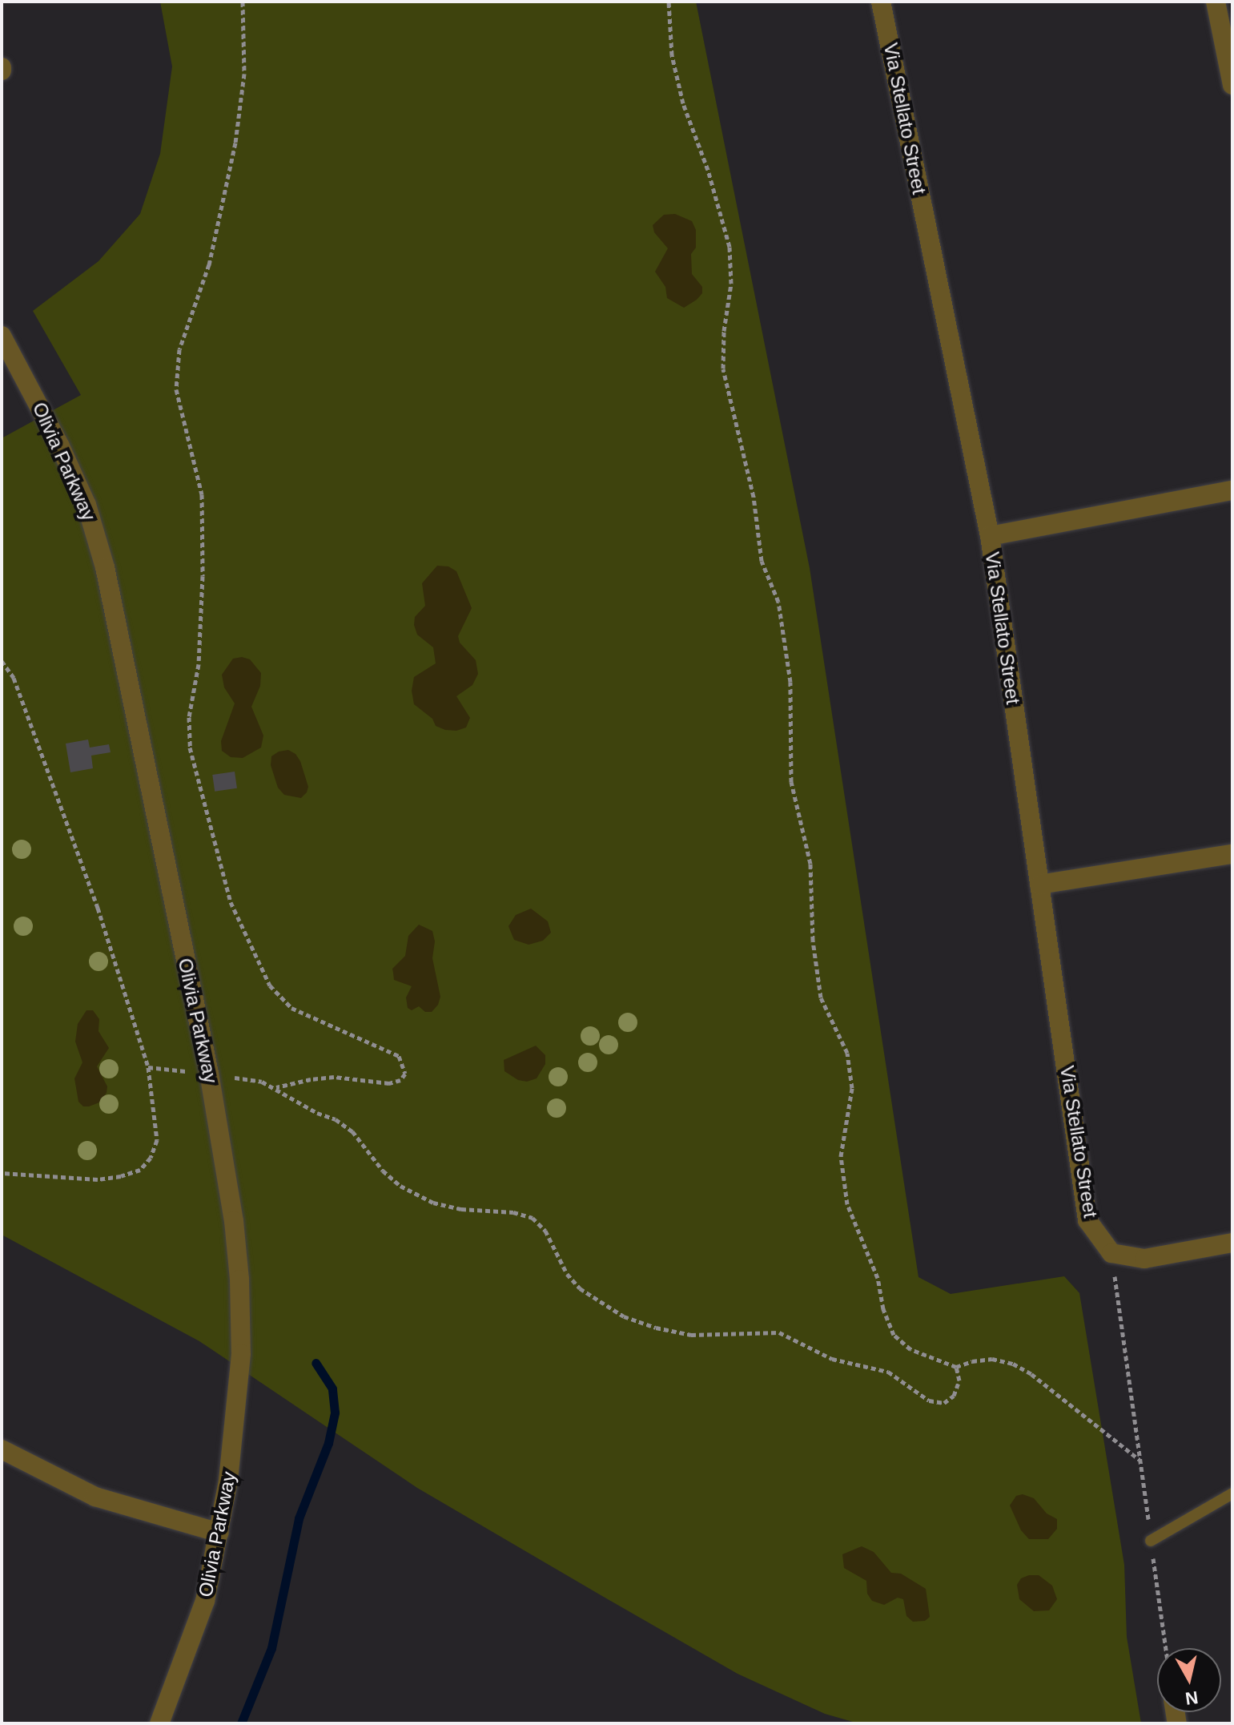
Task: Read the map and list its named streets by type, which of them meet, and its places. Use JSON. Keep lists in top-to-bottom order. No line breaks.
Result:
{"streets":{"street":["Via Stellato Street","Olivia Parkway"]},"north":"bottom"}
